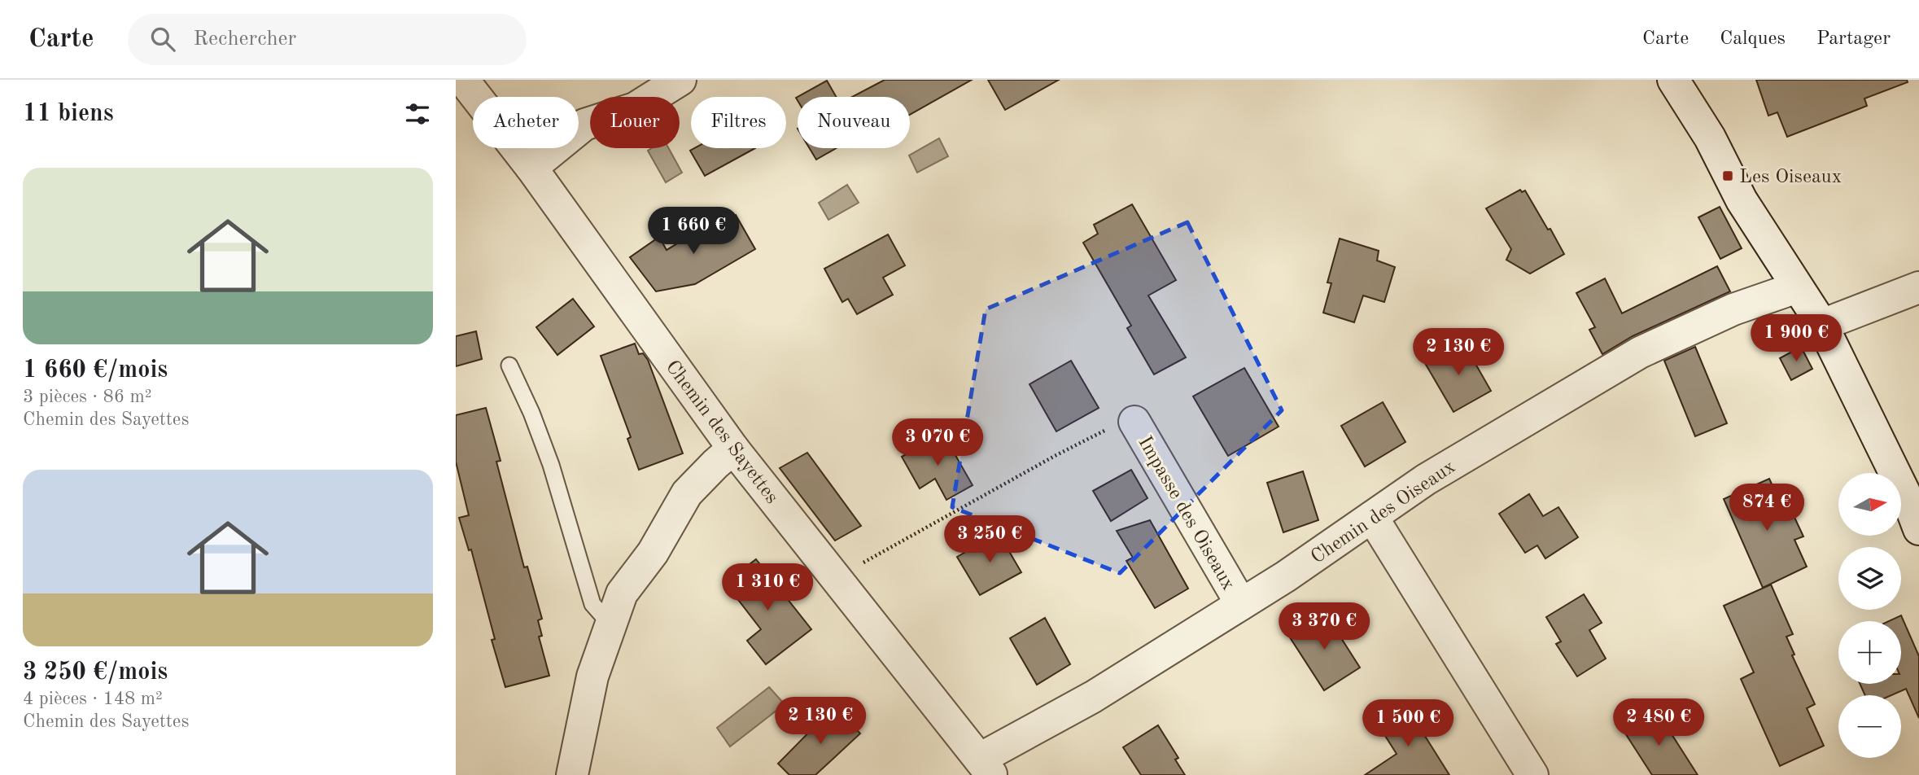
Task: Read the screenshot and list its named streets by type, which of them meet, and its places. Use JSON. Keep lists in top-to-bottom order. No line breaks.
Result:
{"streets":{"street":["Chemin des Sayettes","Chemin des Oiseaux","Impasse des Oiseaux"]},"crossings":[["Chemin des Sayettes","Chemin des Oiseaux"],["Chemin des Oiseaux","Impasse des Oiseaux"]],"places":{"transit":["Les Oiseaux"]},"north":"right","page":{"header":"Carte","search":"Rechercher","nav":["Carte","Calques","Partager"],"heading":"11 biens","chip":["Acheter","Louer","Filtres","Nouveau"],"list":[{"name":"1 660 €/mois","note":"3 pièces · 86 m² · Chemin des Sayettes"},{"name":"3 250 €/mois","note":"4 pièces · 148 m² · Chemin des Sayettes"}],"price":["1 660 €","1 900 €","2 130 €","3 070 €","874 €","3 250 €","1 310 €","3 370 €","2 130 €","2 480 €","1 500 €"],"map_buttons":["+","−"]}}
